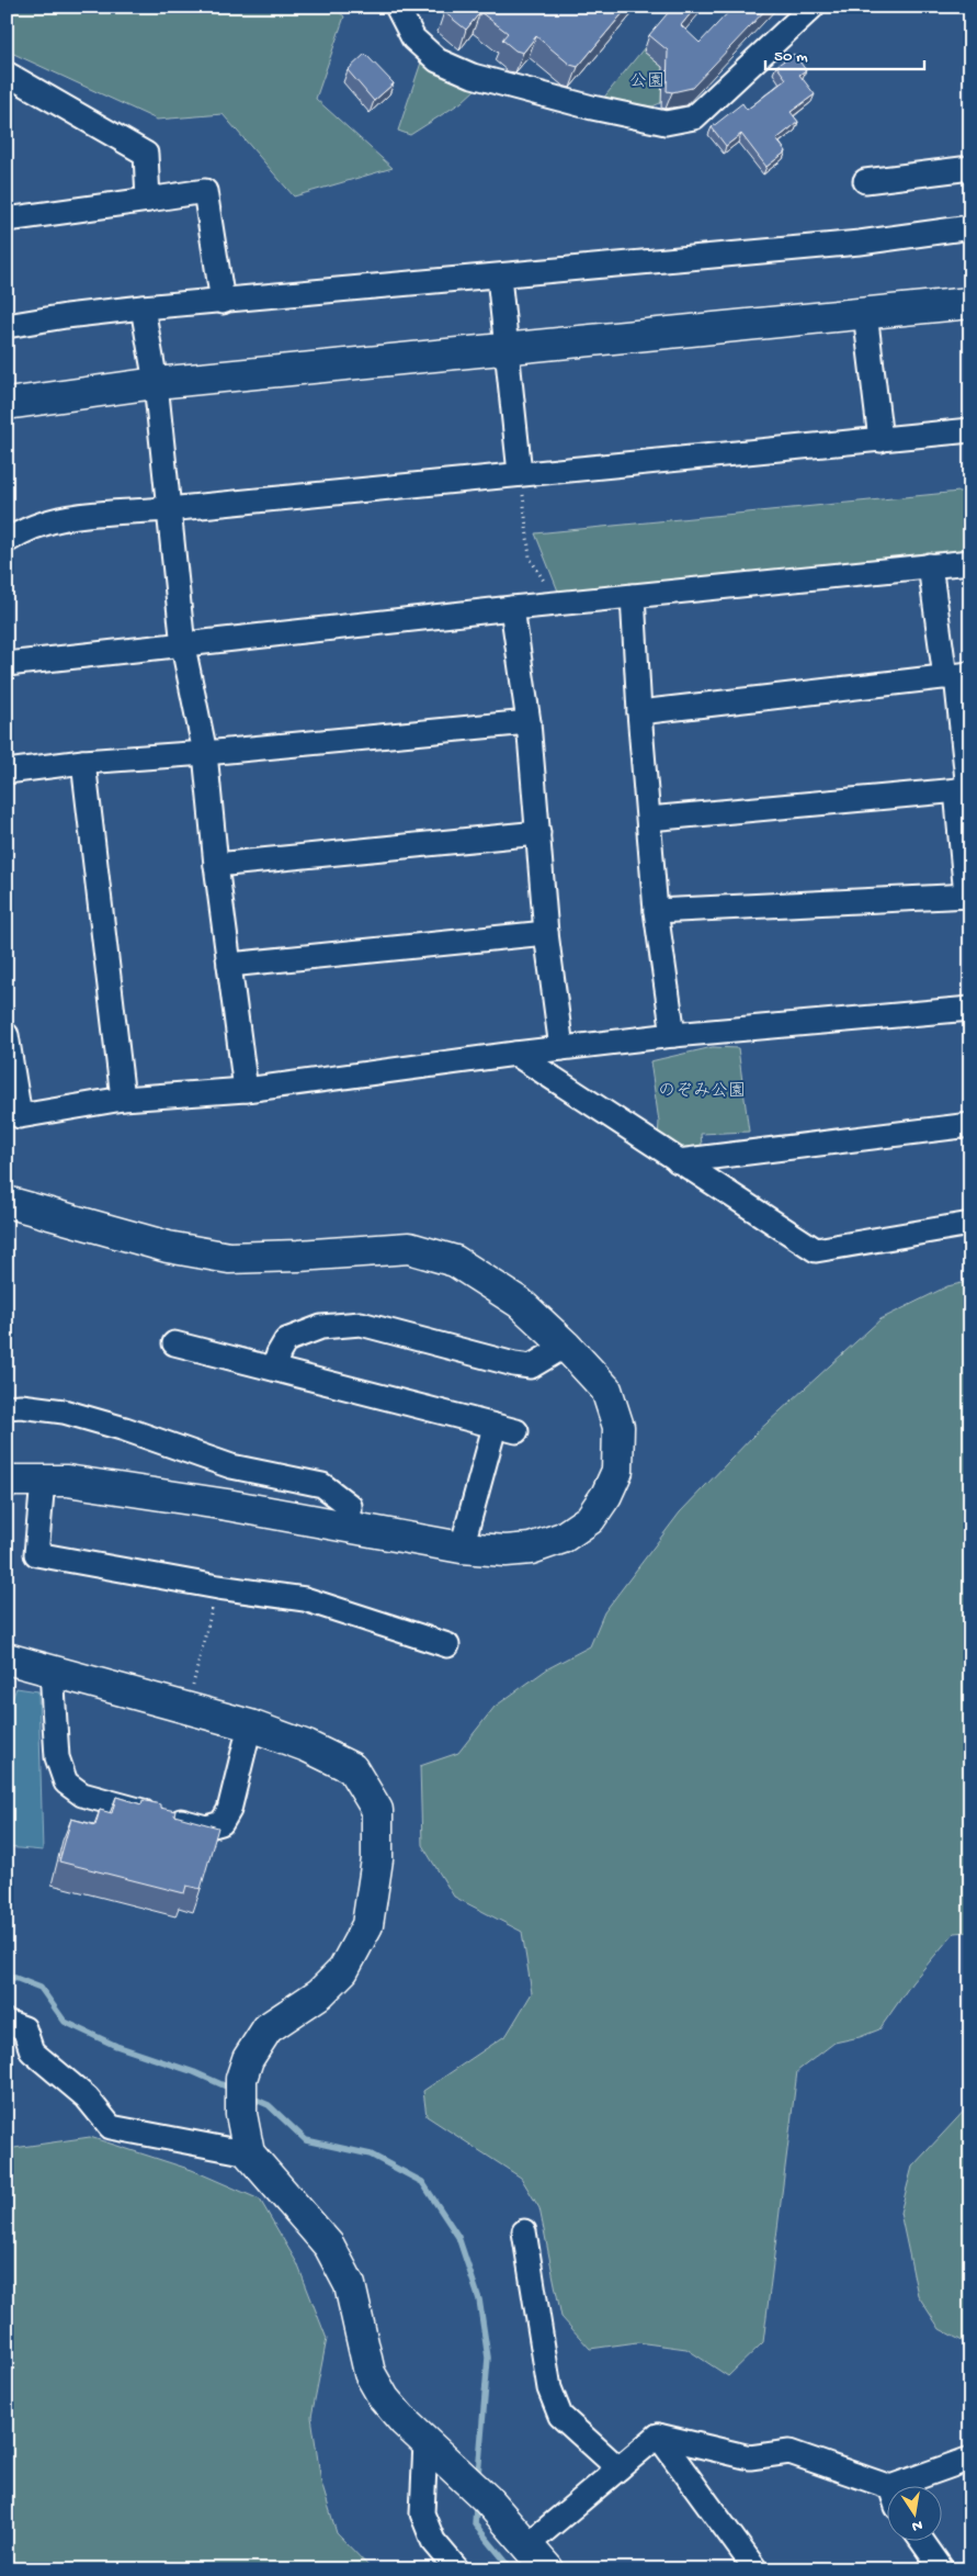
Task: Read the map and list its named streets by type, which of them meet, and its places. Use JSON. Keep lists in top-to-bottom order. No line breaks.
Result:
{"parks":["公園","のぞみ公園"],"scale_bar":"50 m","north":"bottom"}
